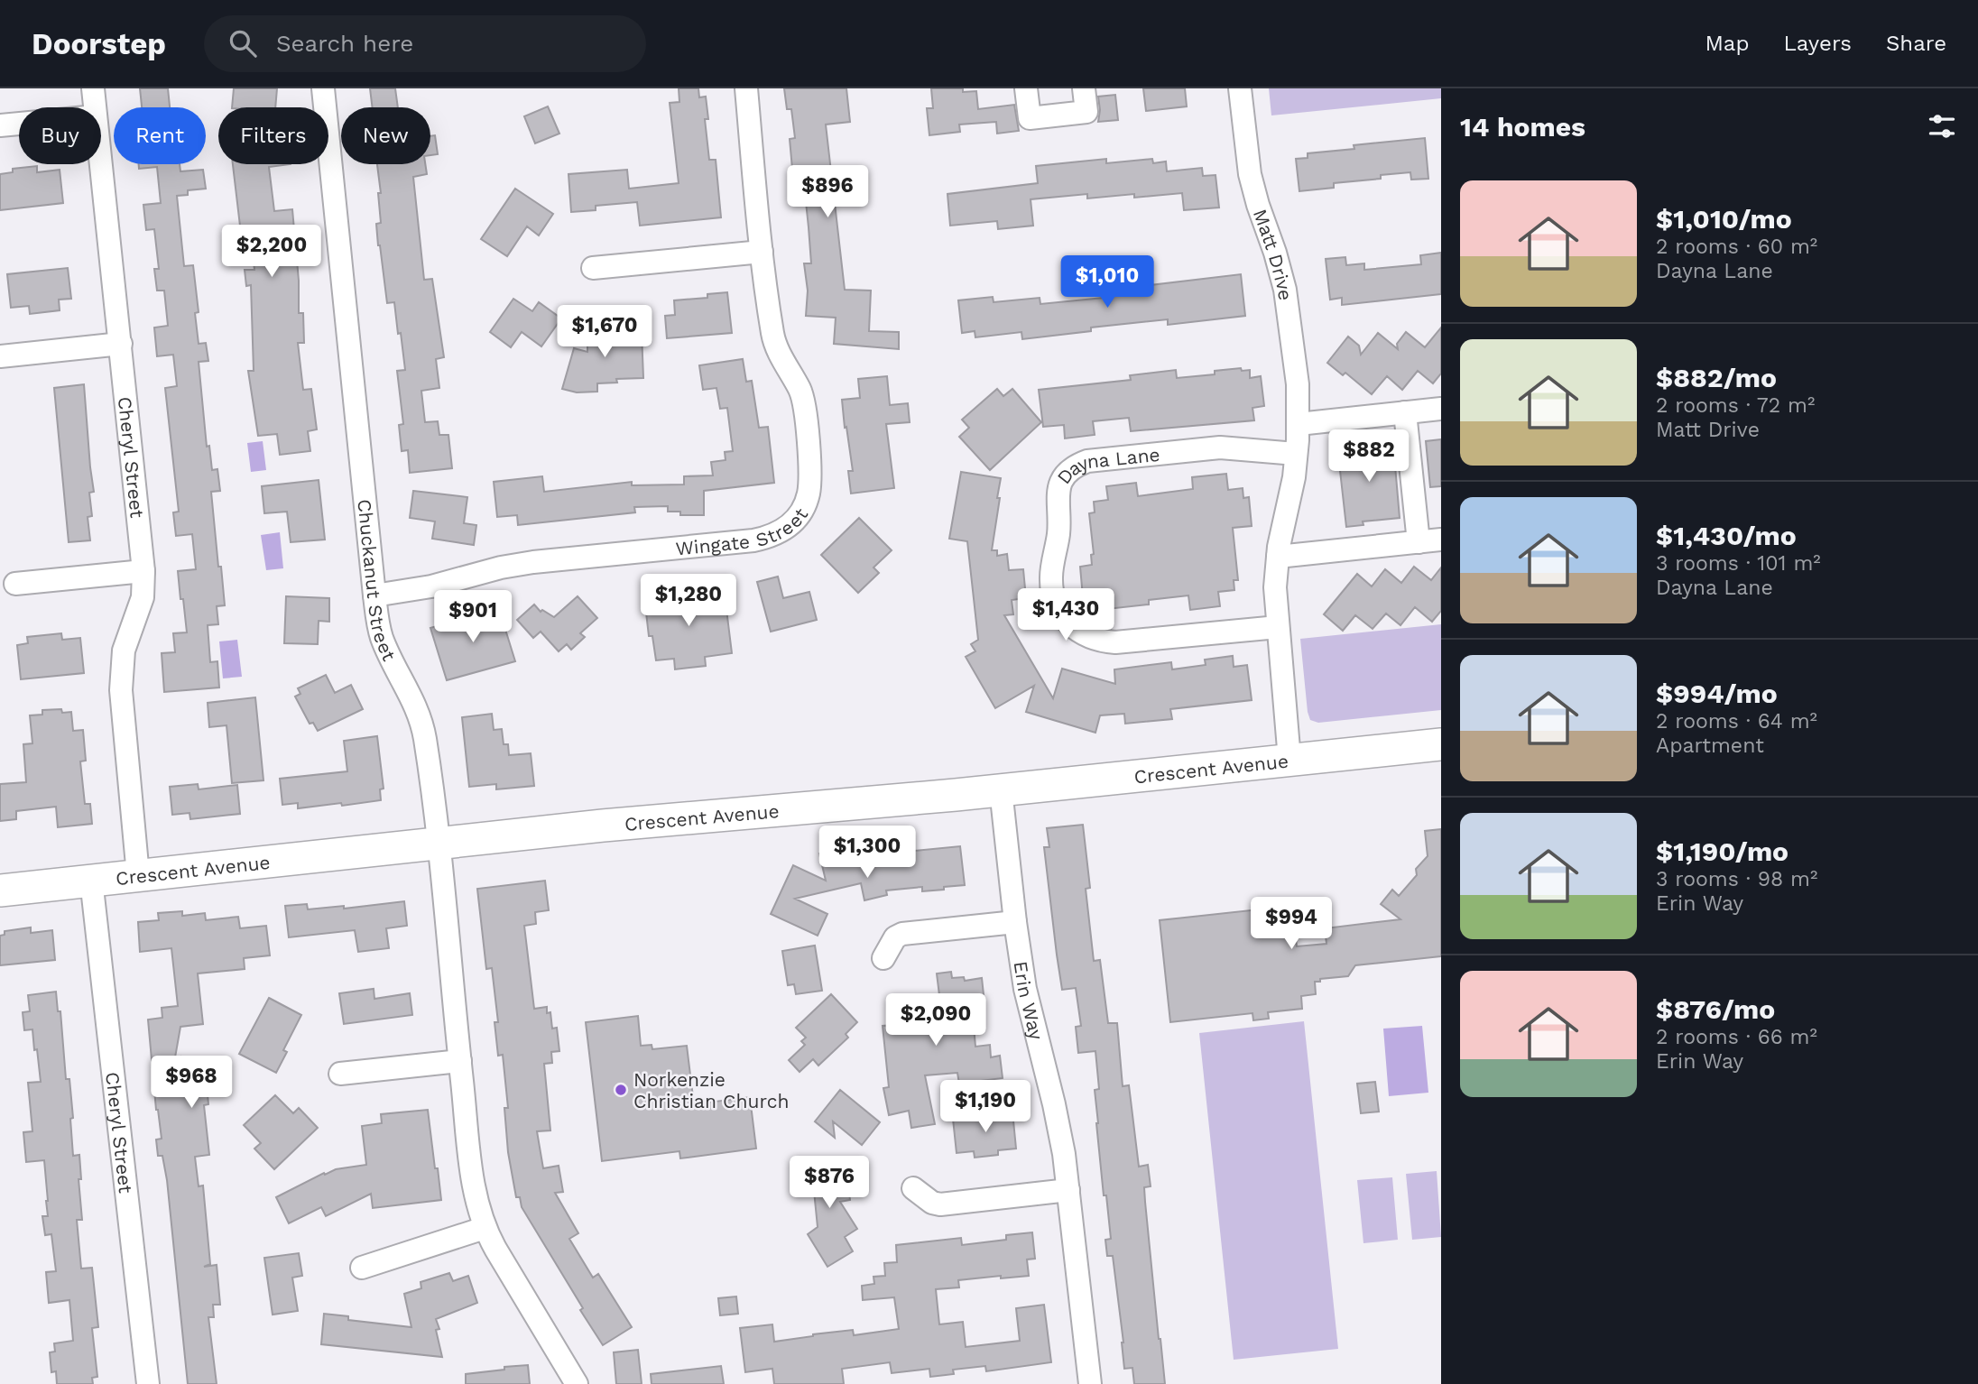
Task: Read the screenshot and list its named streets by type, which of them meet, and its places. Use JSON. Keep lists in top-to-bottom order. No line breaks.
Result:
{"streets":{"street":["Matt Drive","Cheryl Street","Dayna Lane","Wingate Street","Chuckanut Street","Crescent Avenue","Erin Way"]},"crossings":[["Matt Drive","Dayna Lane"],["Matt Drive","Crescent Avenue"],["Cheryl Street","Crescent Avenue"],["Wingate Street","Chuckanut Street"],["Chuckanut Street","Crescent Avenue"],["Crescent Avenue","Erin Way"]],"places":["Norkenzie Christian Church"],"page":{"header":"Doorstep","search":"Search here","nav":["Map","Layers","Share"],"heading":"14 homes","chip":["Buy","Rent","Filters","New"],"list":[{"name":"$1,010/mo","note":"2 rooms · 60 m² · Dayna Lane"},{"name":"$882/mo","note":"2 rooms · 72 m² · Matt Drive"},{"name":"$1,430/mo","note":"3 rooms · 101 m² · Dayna Lane"},{"name":"$994/mo","note":"2 rooms · 64 m² · Apartment"},{"name":"$1,190/mo","note":"3 rooms · 98 m² · Erin Way"},{"name":"$876/mo","note":"2 rooms · 66 m² · Erin Way"}],"price":["$896","$2,200","$1,010","$1,670","$882","$1,280","$1,430","$901","$1,300","$994","$2,090","$968","$1,190","$876"]}}
